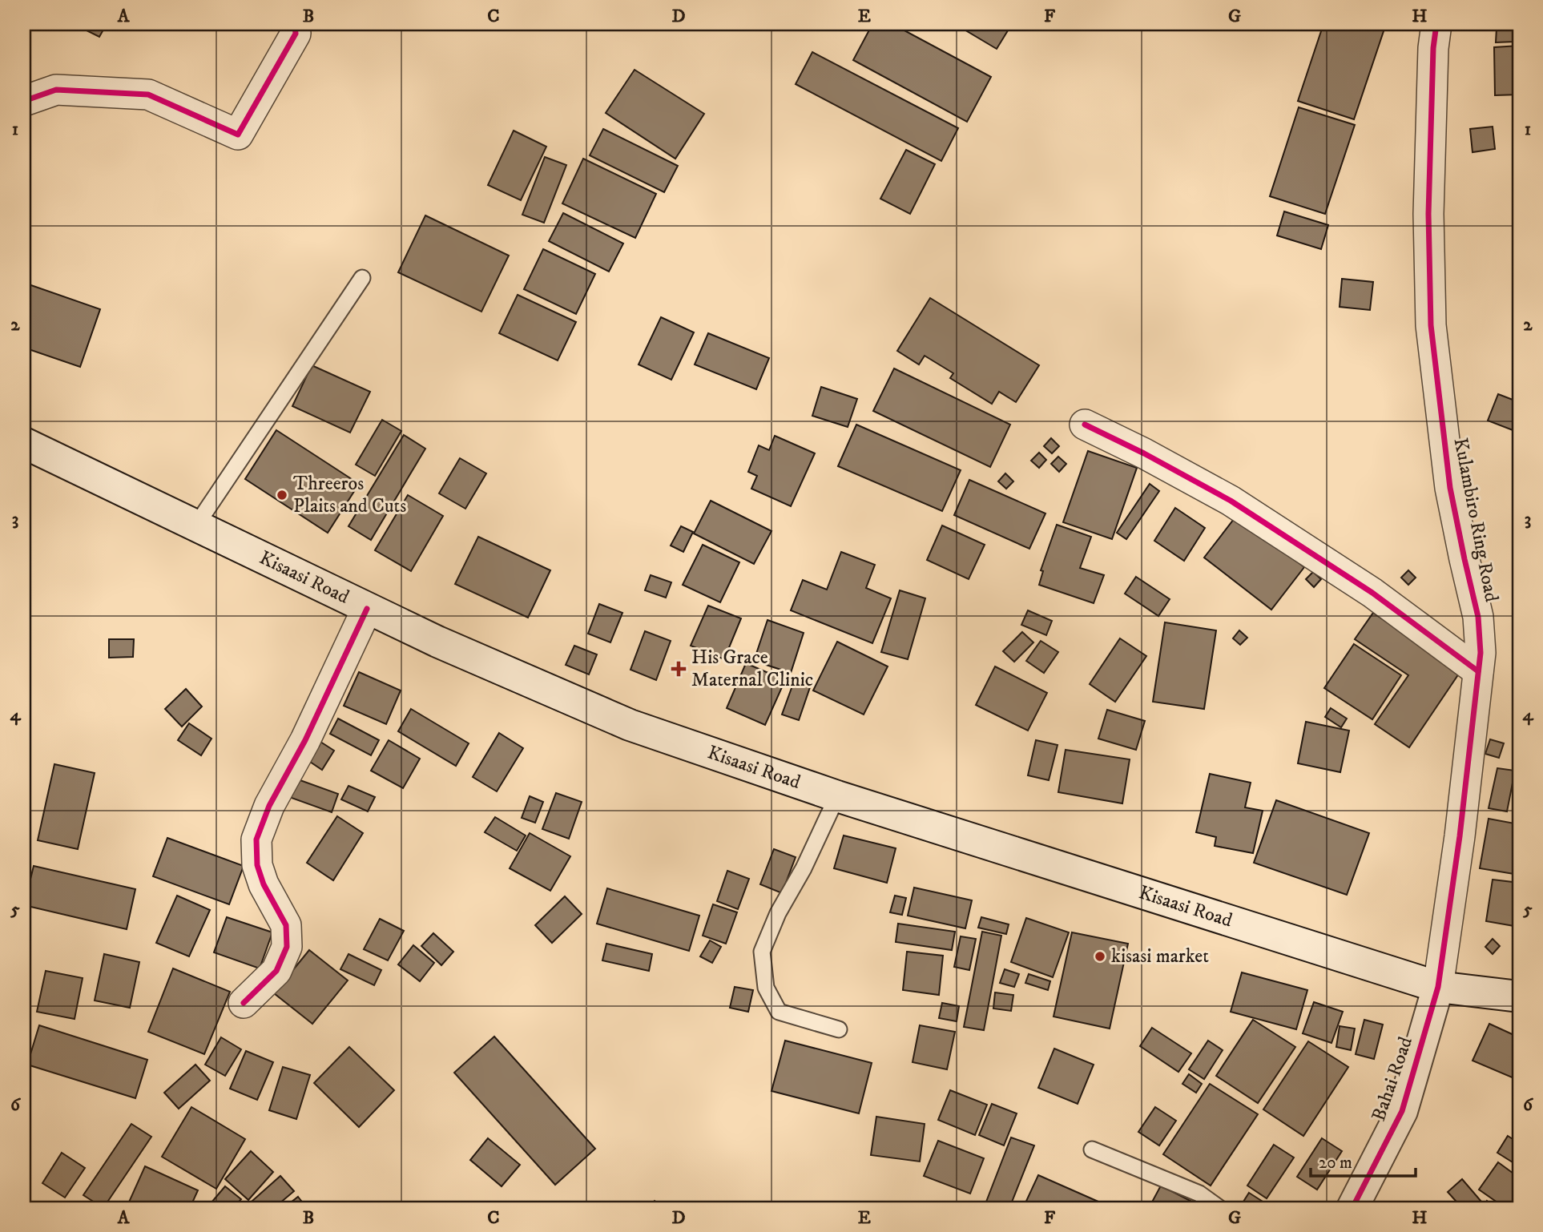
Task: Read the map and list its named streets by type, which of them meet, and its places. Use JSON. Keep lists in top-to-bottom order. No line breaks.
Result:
{"streets":{"main road":["Kisaasi Road","Bahai Road"],"street":["Kulambiro Ring Road"]},"crossings":[["Kulambiro Ring Road","Kisaasi Road"],["Kulambiro Ring Road","Bahai Road"],["Kisaasi Road","Bahai Road"]],"places":{"other":["Threeros Plaits and Cuts","kisasi market"],"health":["His Grace Maternal Clinic"]},"scale_bar":"20 m","grid":{"columns":["A","B","C","D","E","F","G","H"],"rows":["1","2","3","4","5","6"]}}
